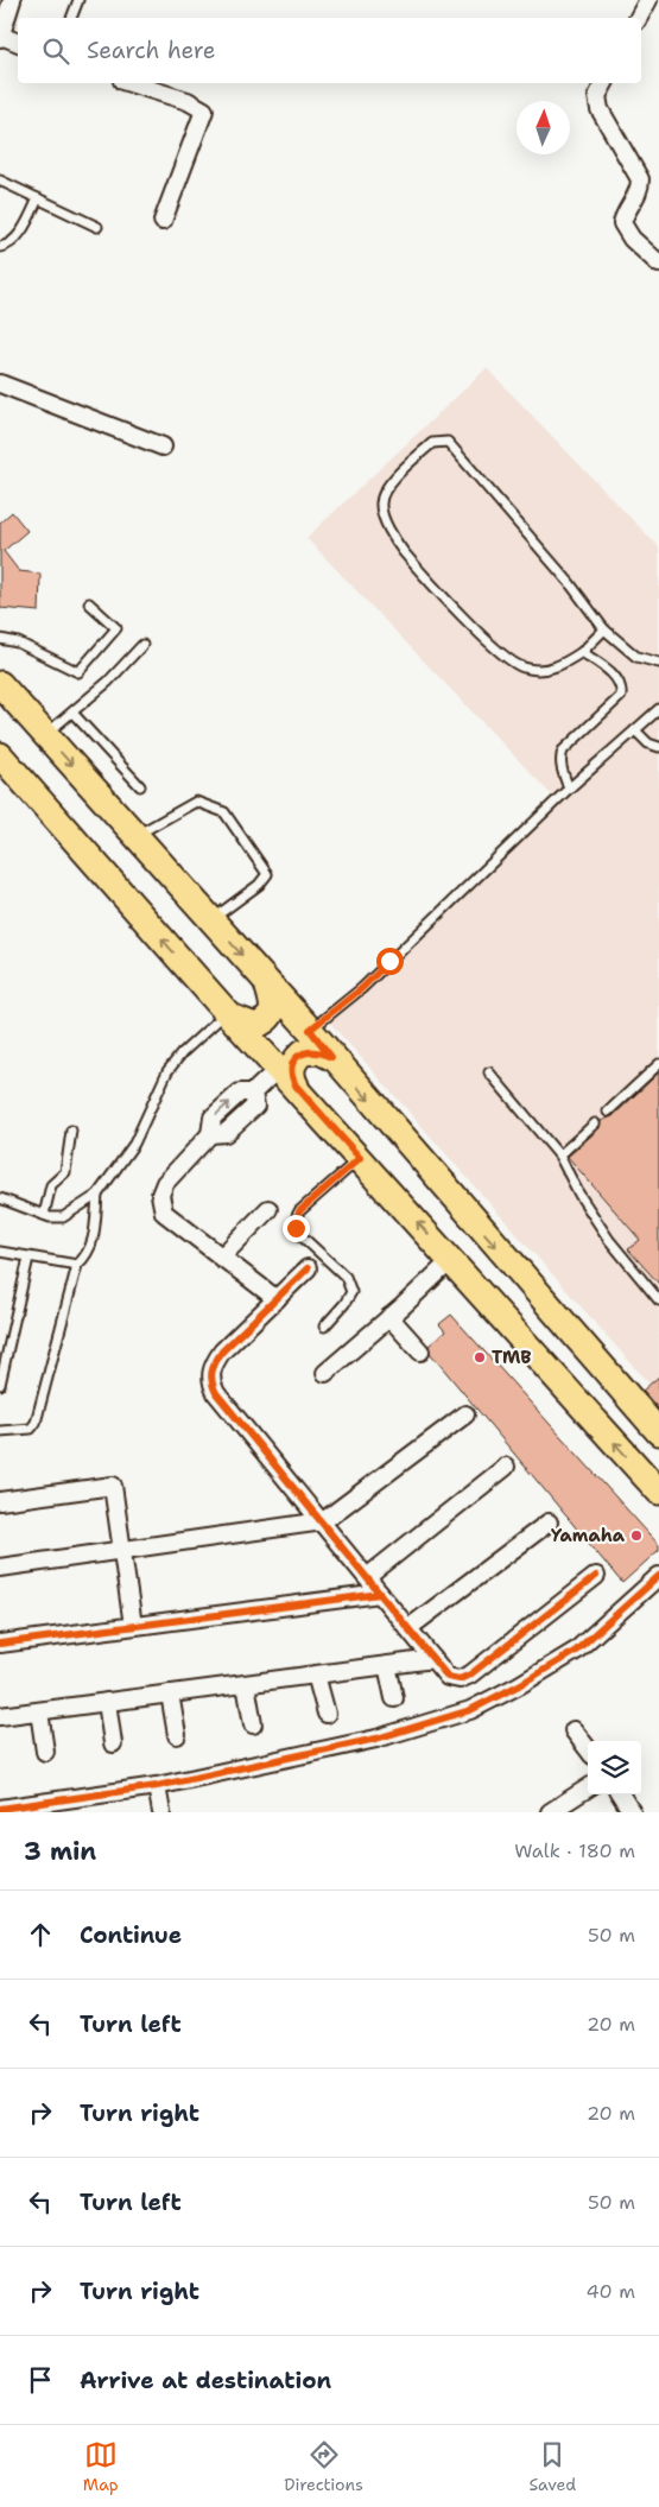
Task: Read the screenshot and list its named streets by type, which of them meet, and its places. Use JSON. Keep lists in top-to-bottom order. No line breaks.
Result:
{"places":["TMB","Yamaha"],"north":"top","page":{"search":"Search here","heading":["3 min","Walk · 180 m"],"list":[["Continue","50 m"],["Turn left","20 m"],["Turn right","20 m"],["Turn left","50 m"],["Turn right","40 m"],"Arrive at destination"],"nav":["Map","Directions","Saved"]}}
